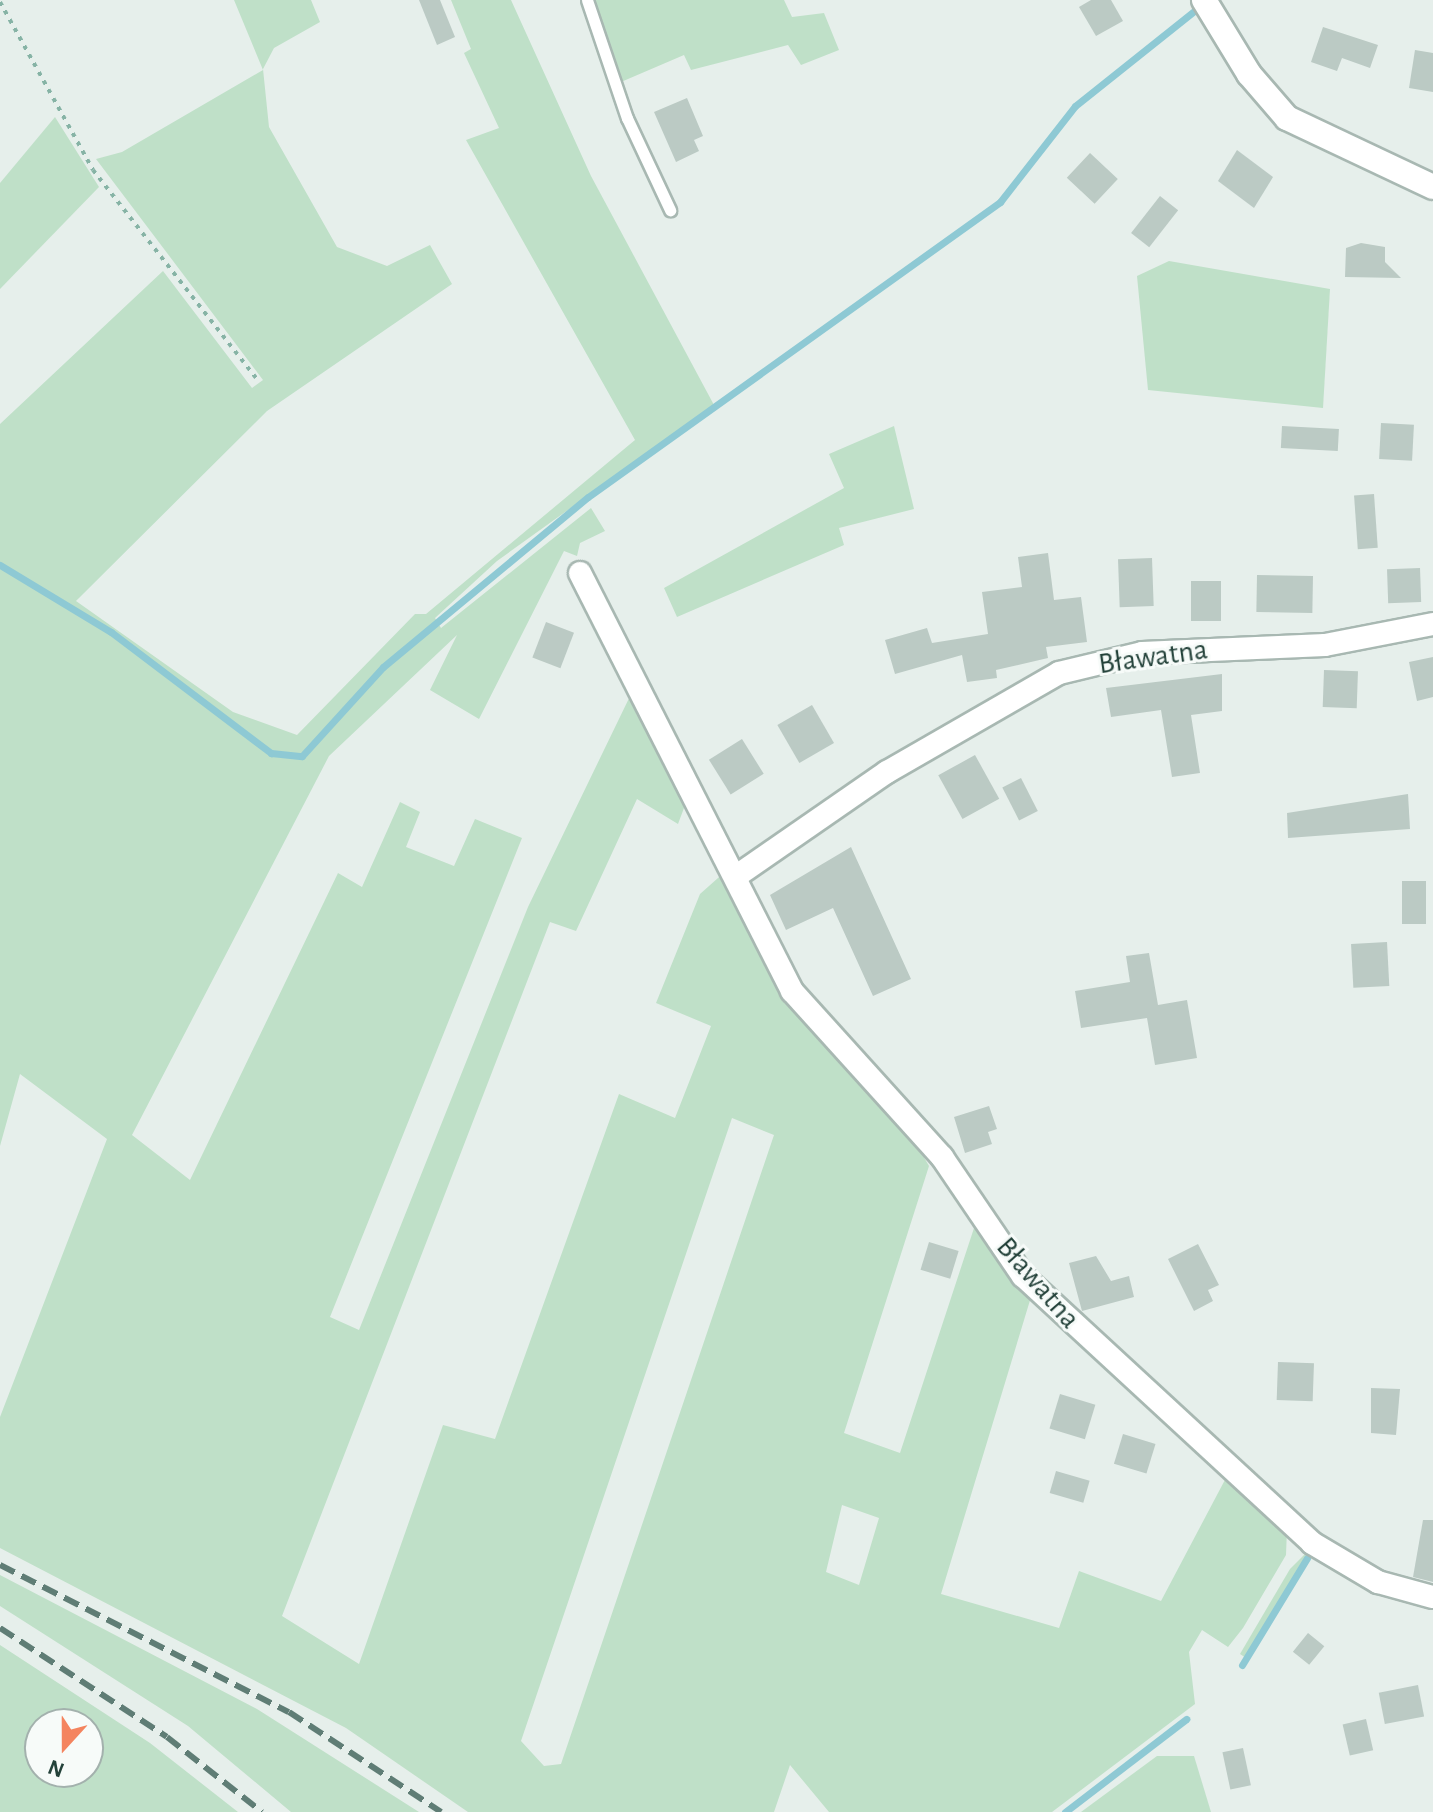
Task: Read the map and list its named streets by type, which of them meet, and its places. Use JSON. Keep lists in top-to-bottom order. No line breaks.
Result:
{"streets":{"street":["Bławatna"]},"north":"bottom"}
